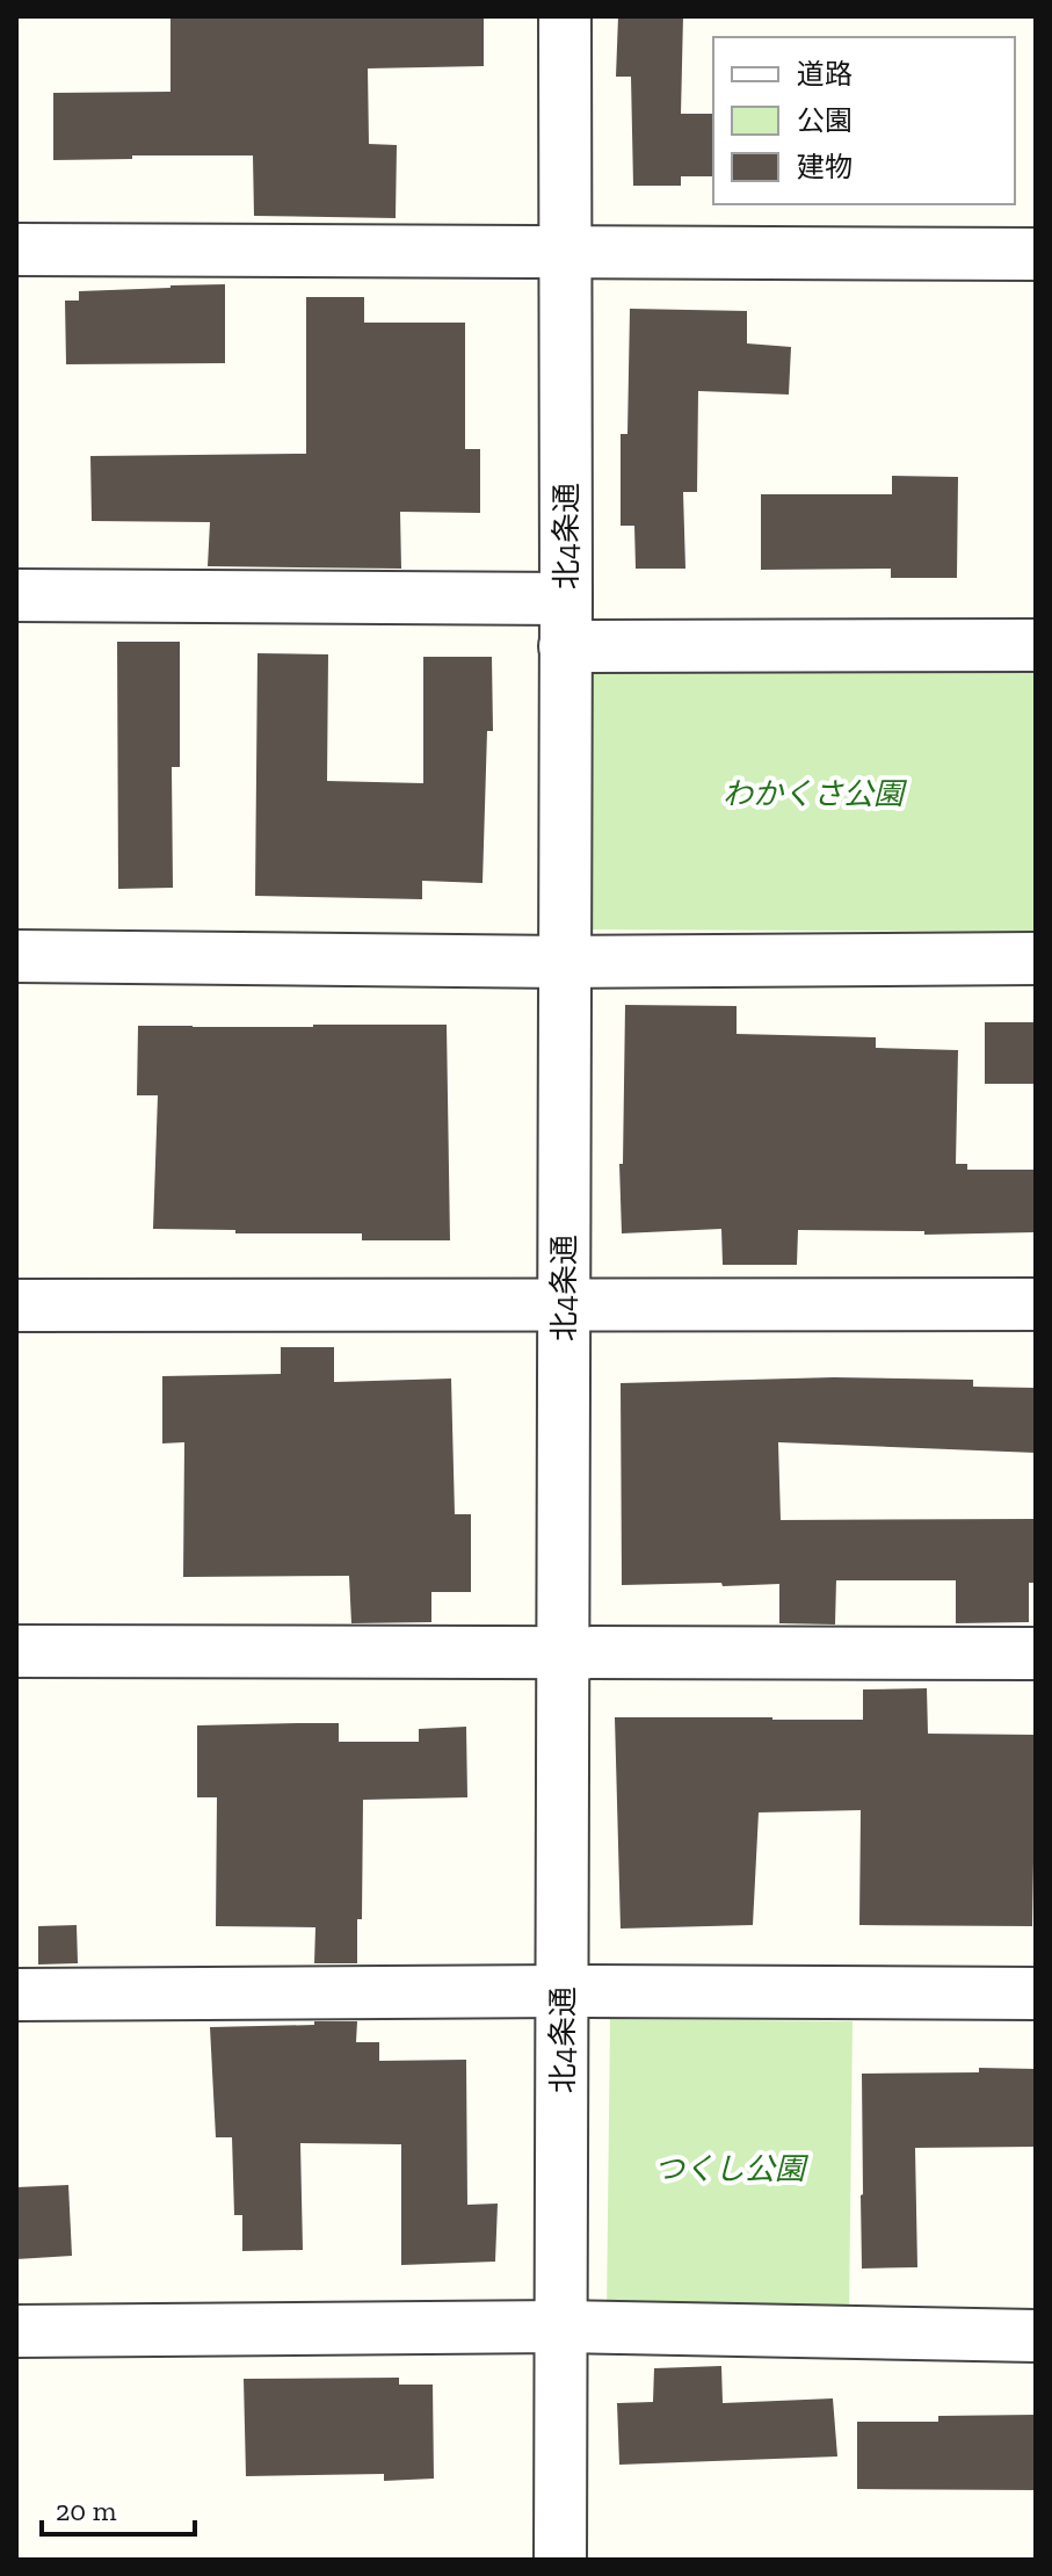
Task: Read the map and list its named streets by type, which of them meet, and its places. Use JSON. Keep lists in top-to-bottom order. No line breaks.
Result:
{"streets":{"street":["北4条通"]},"parks":["わかくさ公園","つくし公園"],"legend":["道路","公園","建物"],"scale_bar":"20 m"}
